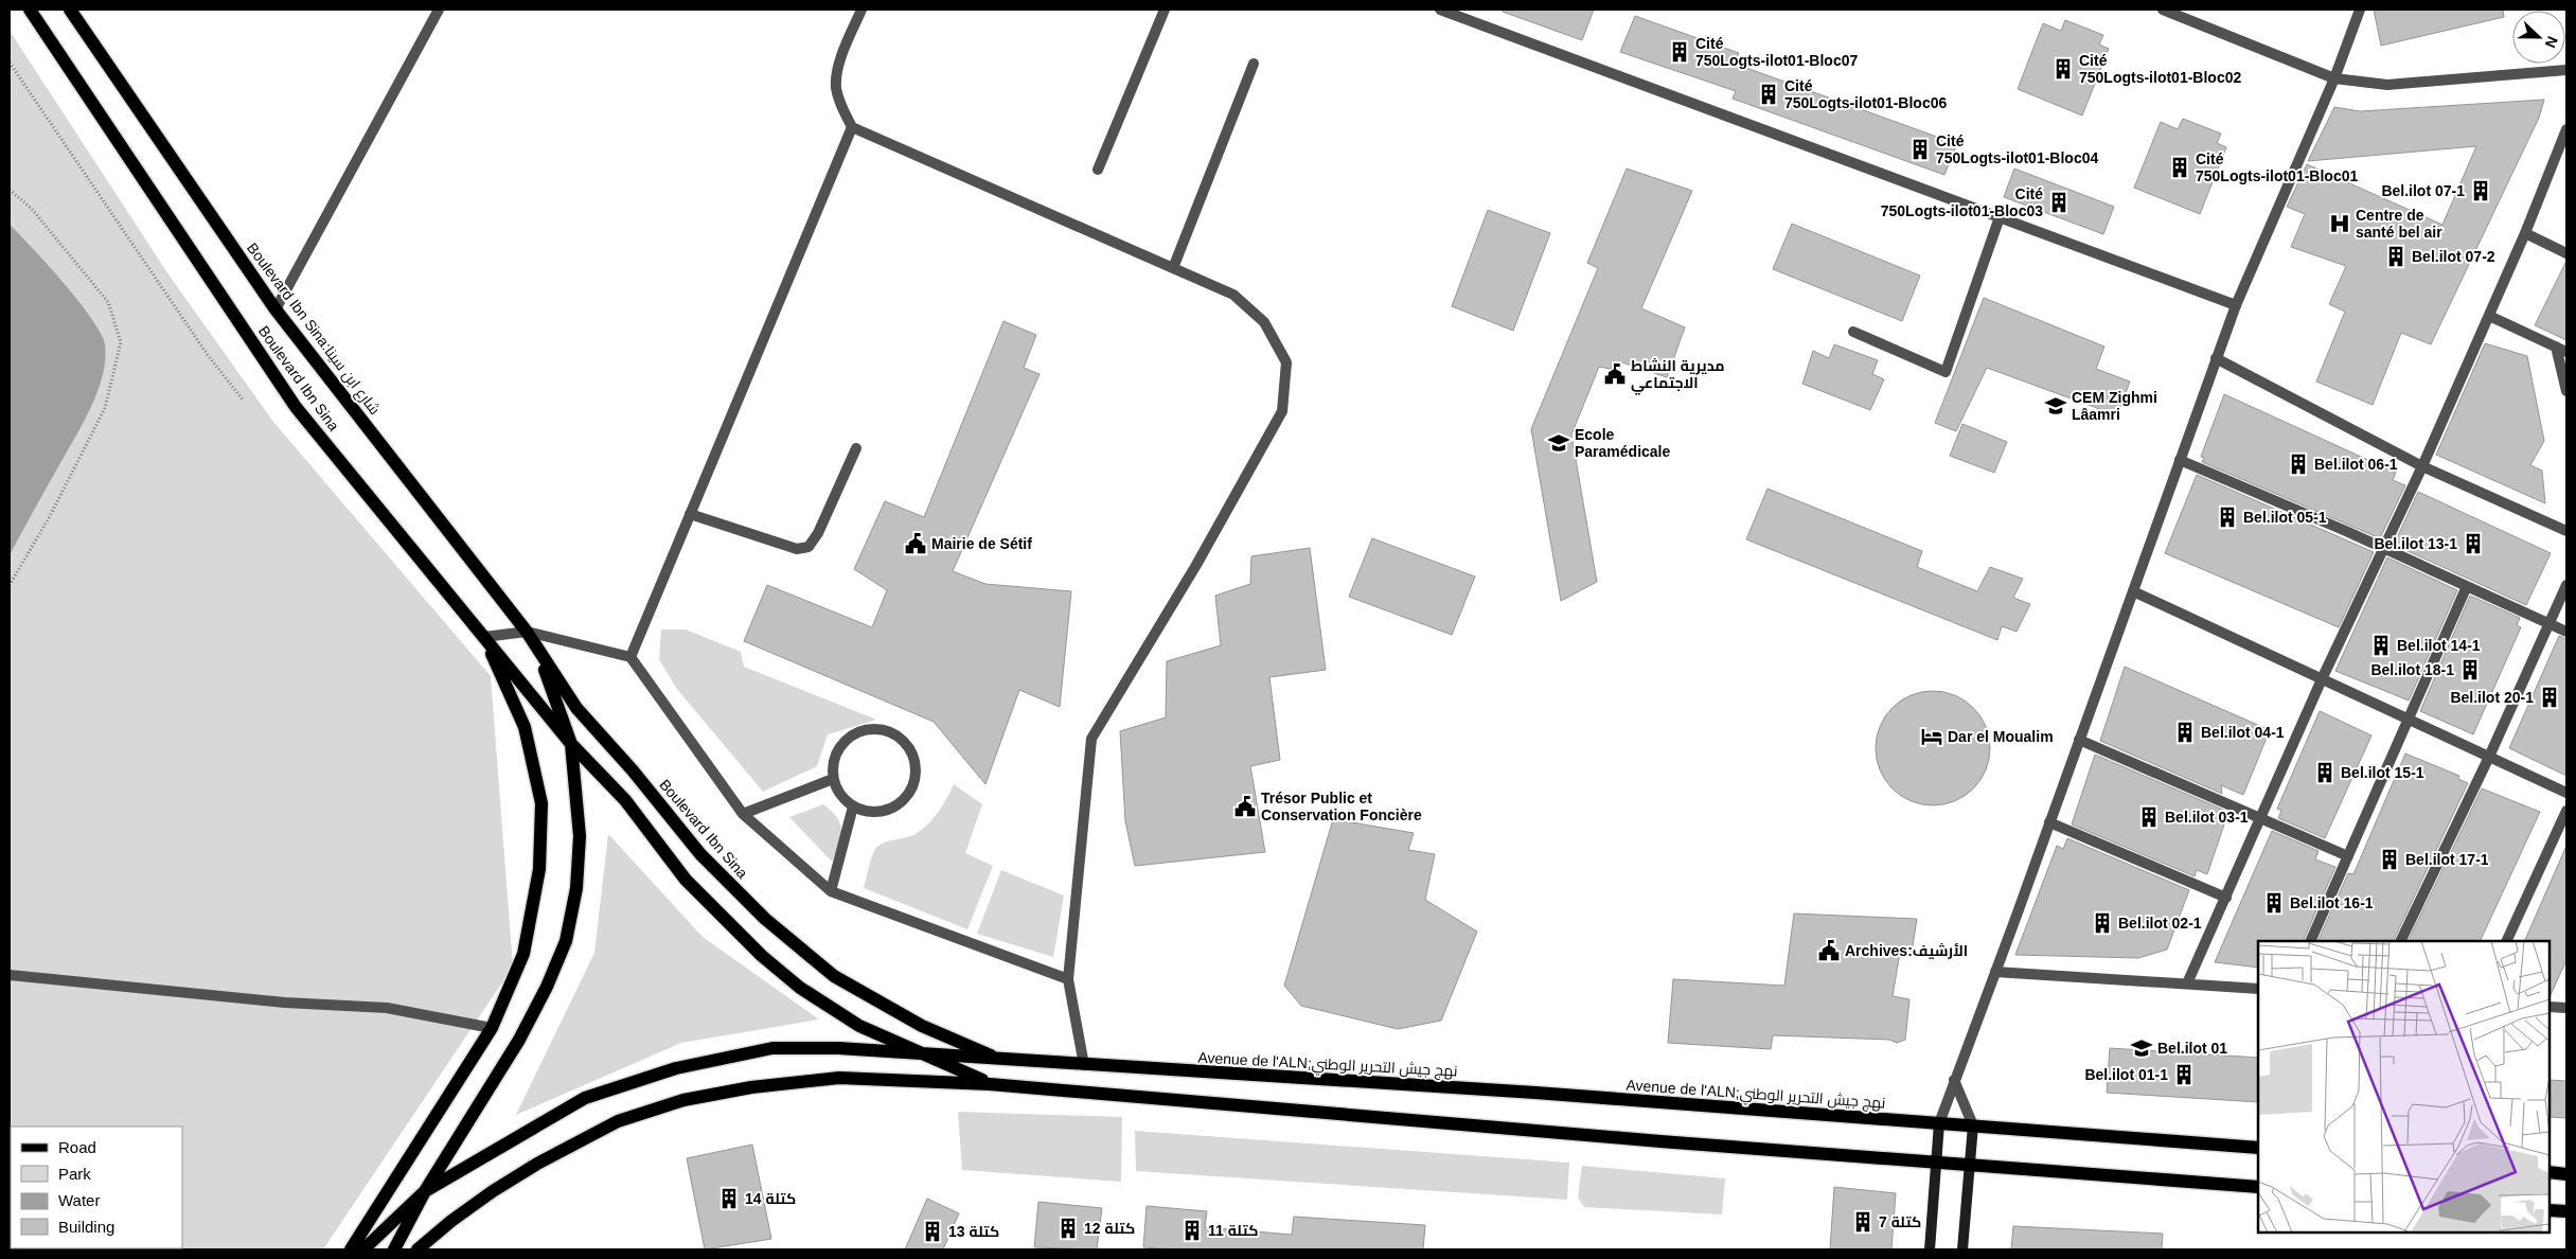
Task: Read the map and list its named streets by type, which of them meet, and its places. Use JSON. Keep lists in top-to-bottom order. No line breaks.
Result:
{"streets":{"main road":["Boulevard Ibn Sina:شارع ابن سينا","Boulevard Ibn Sina","Avenue de l'ALN;نهج جيش التحرير الوطني"]},"crossings":[["Boulevard Ibn Sina:شارع ابن سينا","Boulevard Ibn Sina"],["Boulevard Ibn Sina","Avenue de l'ALN;نهج جيش التحرير الوطني"]],"places":{"building":["Cité 750Logts-ilot01-Bloc07","Cité 750Logts-ilot01-Bloc02","Cité 750Logts-ilot01-Bloc06","Cité 750Logts-ilot01-Bloc04","Cité 750Logts-ilot01-Bloc01","Bel.ilot 07-1","Cité 750Logts-ilot01-Bloc03","Bel.ilot 07-2","Bel.ilot 06-1","Bel.ilot 05-1","Bel.ilot 13-1","Bel.ilot 14-1","Bel.ilot 18-1","Bel.ilot 20-1","Bel.ilot 04-1","Bel.ilot 15-1","Bel.ilot 03-1","Bel.ilot 17-1","Bel.ilot 16-1","Bel.ilot 02-1","Bel.ilot 01-1","كتلة 14","كتلة 7","كتلة 12","كتلة 11","كتلة 13"],"hospital":["Centre de santé bel air"],"public building":["مديرية النشاط الاجتماعي","Mairie de Sétif","Trésor Public et Conservation Foncière","Archives:الأرشيف"],"school or university":["CEM Zighmi Lâamri","Ecole Paramédicale","Bel.ilot 01"],"hotel":["Dar el Moualim"]},"legend":["Road","Park","Water","Building"],"north":"right"}
